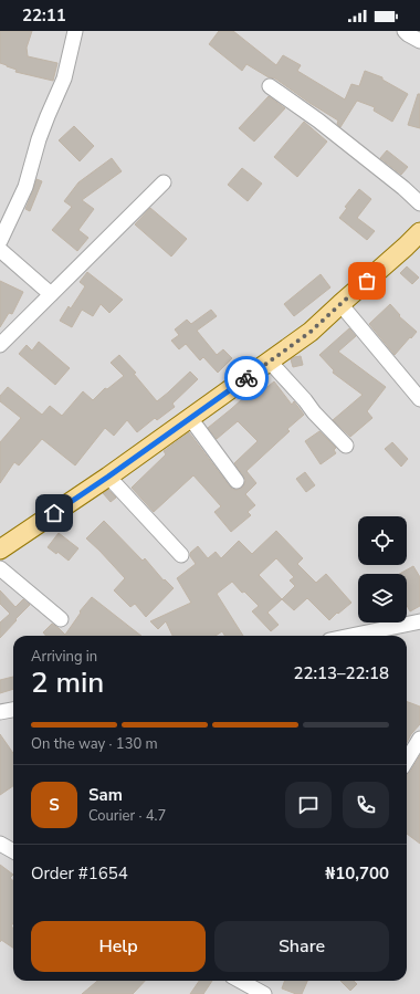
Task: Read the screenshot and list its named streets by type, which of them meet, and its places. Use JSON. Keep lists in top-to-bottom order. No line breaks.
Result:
{"page":{"status":"22:11","heading":["2 min","Arriving in","22:13–22:18"],"panel":["Sam","Courier · 4.7","Order #1654","₦10,700"],"bar":"On the way · 130 m","round":"S","buttons":["Help","Share"]}}
